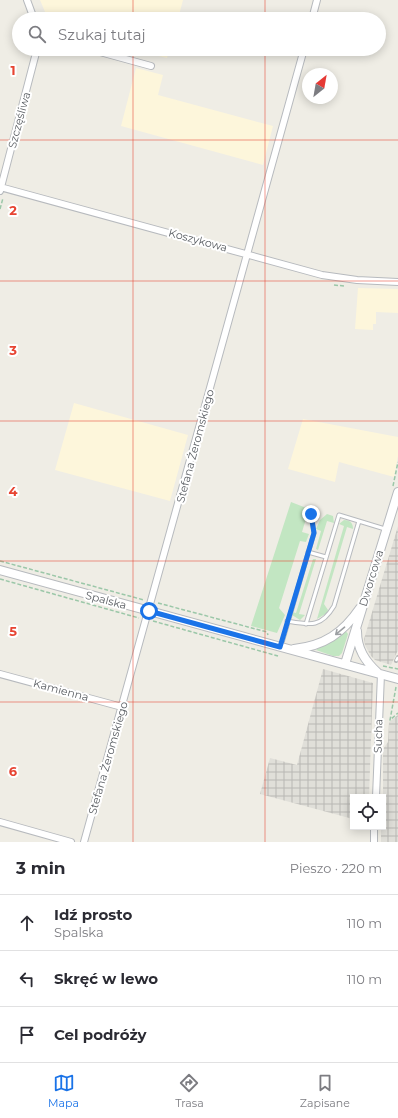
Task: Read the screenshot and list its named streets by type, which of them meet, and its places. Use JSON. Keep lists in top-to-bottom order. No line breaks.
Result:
{"streets":{"street":["Szczęśliwa","Koszykowa","Stefana Żeromskiego","Dworcowa","Spalska","Kamienna","Sucha"]},"crossings":[["Szczęśliwa","Koszykowa"],["Koszykowa","Stefana Żeromskiego"],["Stefana Żeromskiego","Spalska"],["Stefana Żeromskiego","Kamienna"],["Dworcowa","Spalska"],["Spalska","Sucha"]],"north":"top right","page":{"search":"Szukaj tutaj","heading":["3 min","Pieszo · 220 m"],"list":[["Idź prosto","Spalska","110 m"],["Skręć w lewo","110 m"],"Cel podróży"],"nav":["Mapa","Trasa","Zapisane"]},"grid":{"rows":["1","2","3","4","5","6"]}}
